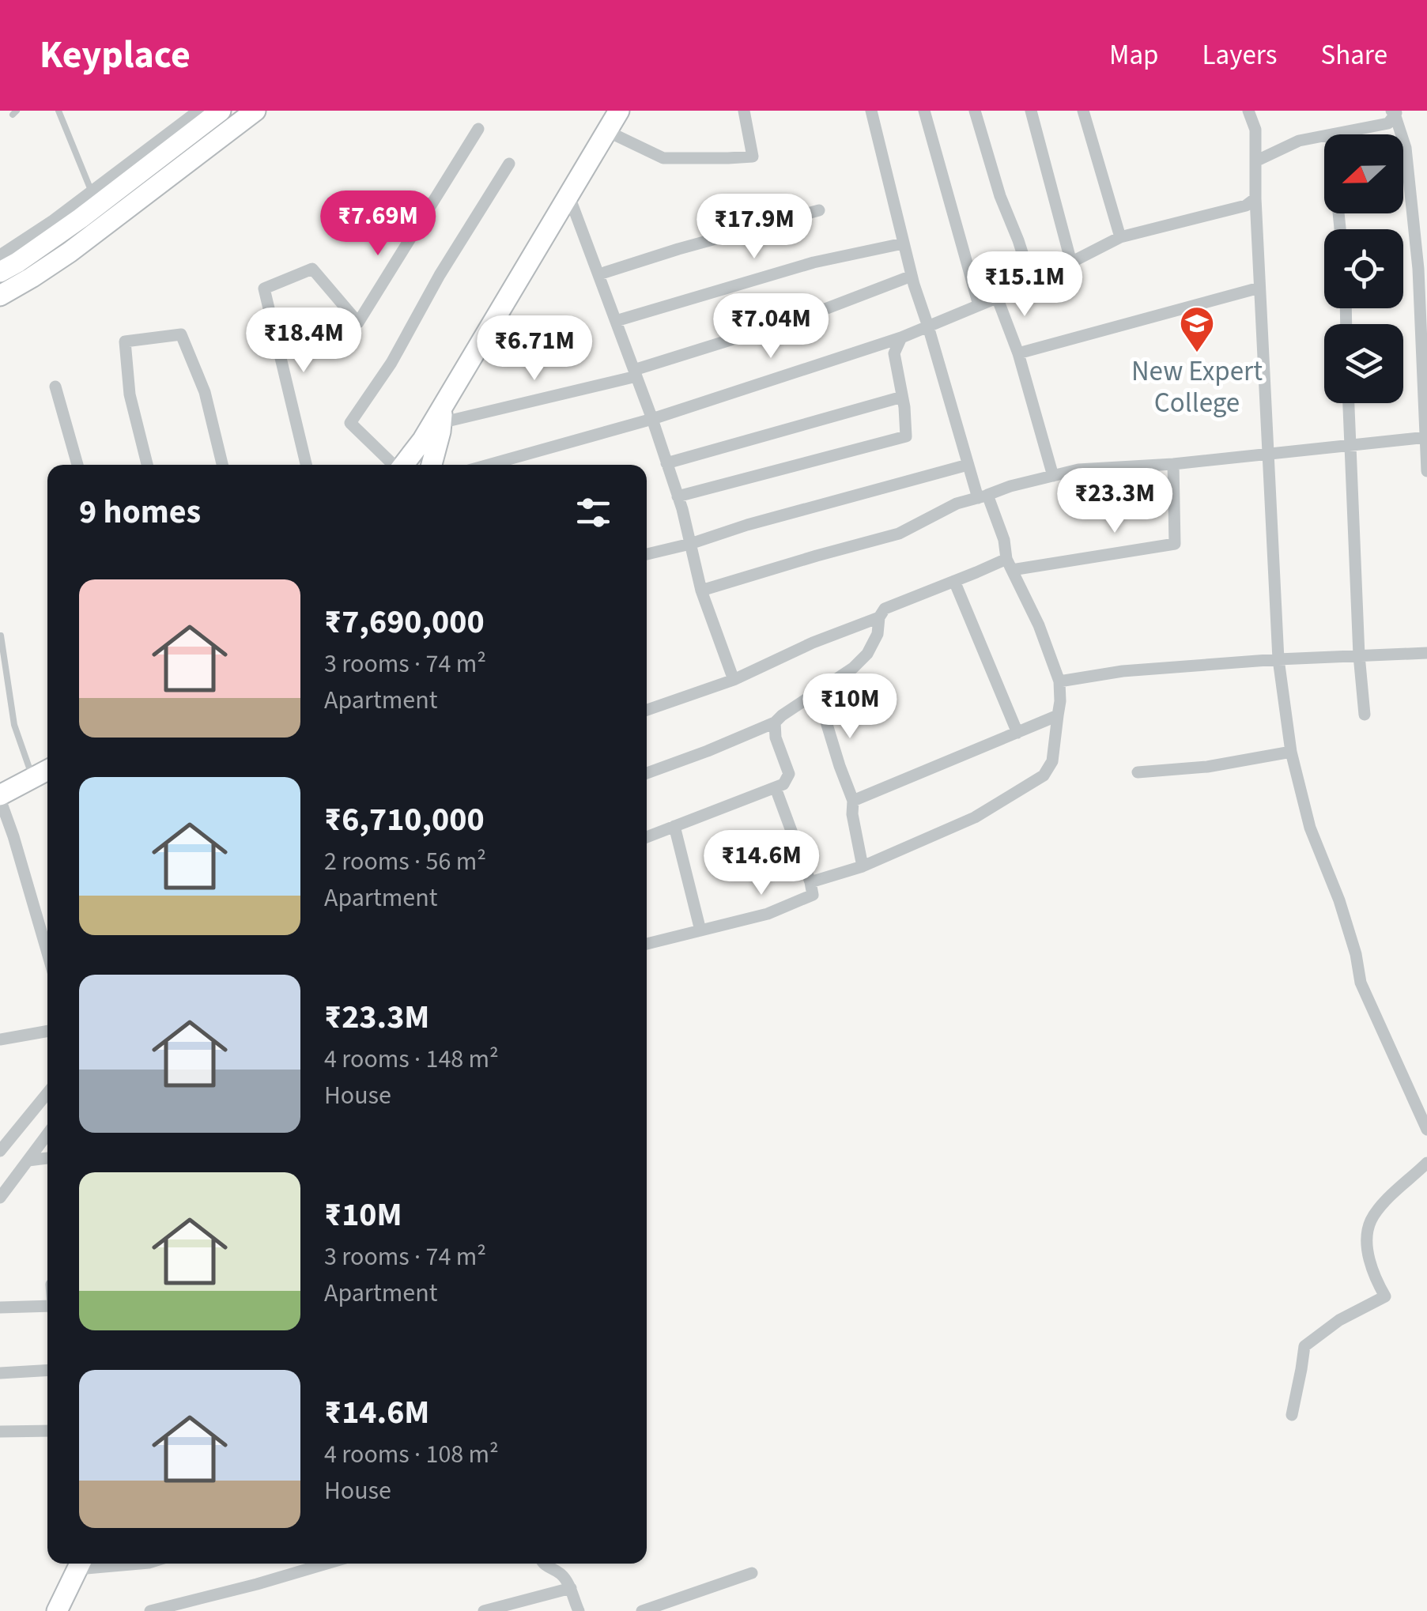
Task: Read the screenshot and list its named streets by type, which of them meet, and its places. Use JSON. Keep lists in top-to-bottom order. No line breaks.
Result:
{"places":{"school or university":["New Expert College"]},"north":"left","page":{"header":"Keyplace","nav":["Map","Layers","Share"],"price":["₹7.69M","₹17.9M","₹15.1M","₹7.04M","₹18.4M","₹6.71M","₹23.3M","₹10M","₹14.6M"],"heading":"9 homes","list":[{"name":"₹7,690,000","note":"3 rooms · 74 m² · Apartment"},{"name":"₹6,710,000","note":"2 rooms · 56 m² · Apartment"},{"name":"₹23.3M","note":"4 rooms · 148 m² · House"},{"name":"₹10M","note":"3 rooms · 74 m² · Apartment"},{"name":"₹14.6M","note":"4 rooms · 108 m² · House"}]}}
